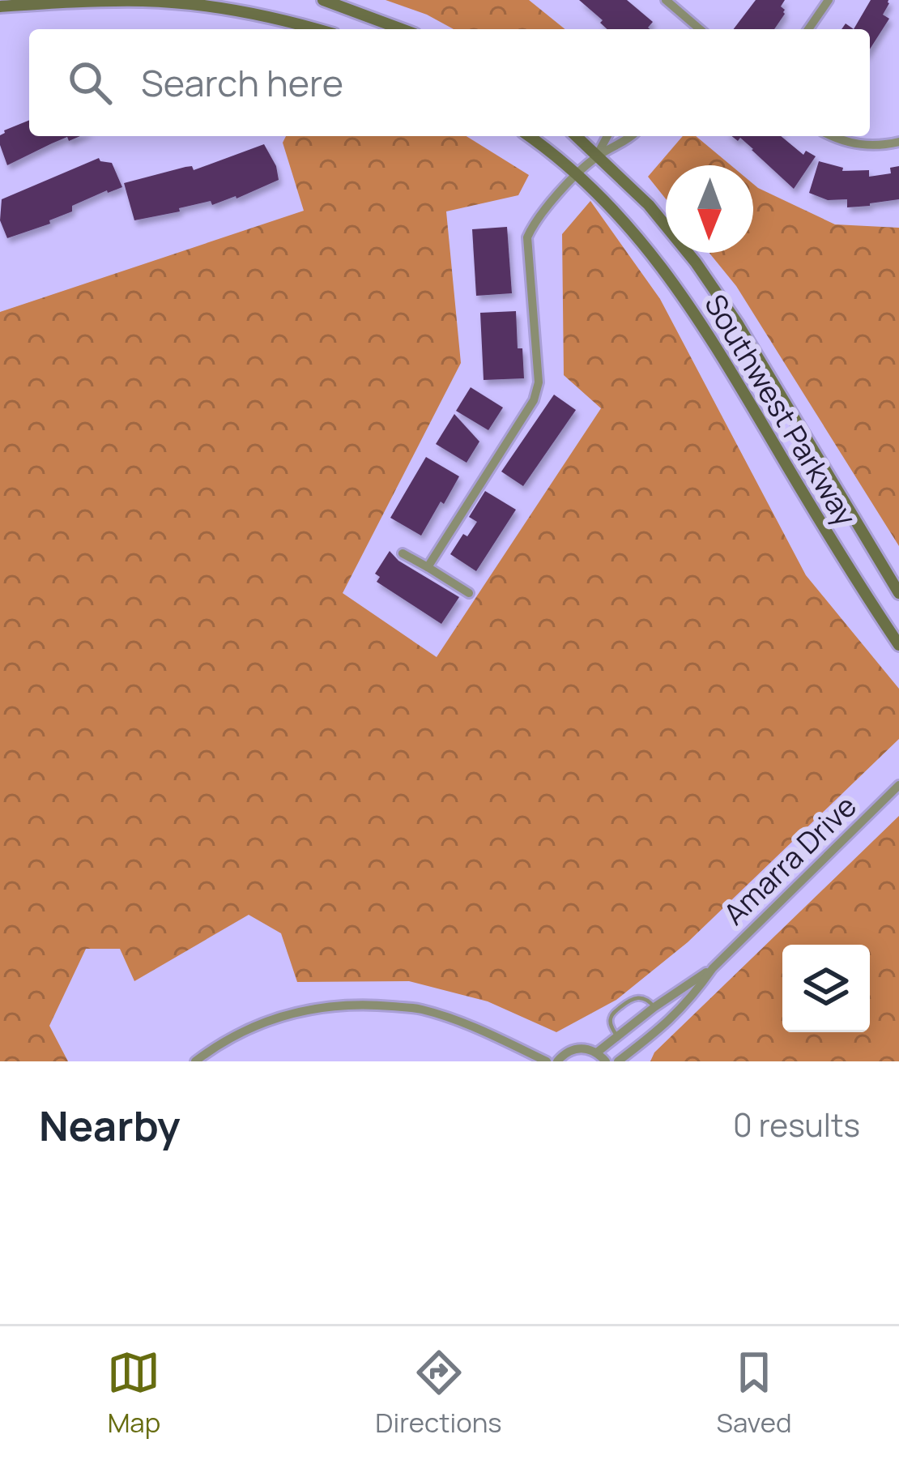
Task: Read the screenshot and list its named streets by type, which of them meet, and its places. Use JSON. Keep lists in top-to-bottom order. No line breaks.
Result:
{"streets":{"main road":["Southwest Parkway"],"street":["Amarra Drive"]},"north":"bottom","page":{"search":"Search here","heading":["Nearby","0 results"],"nav":["Map","Directions","Saved"]}}
